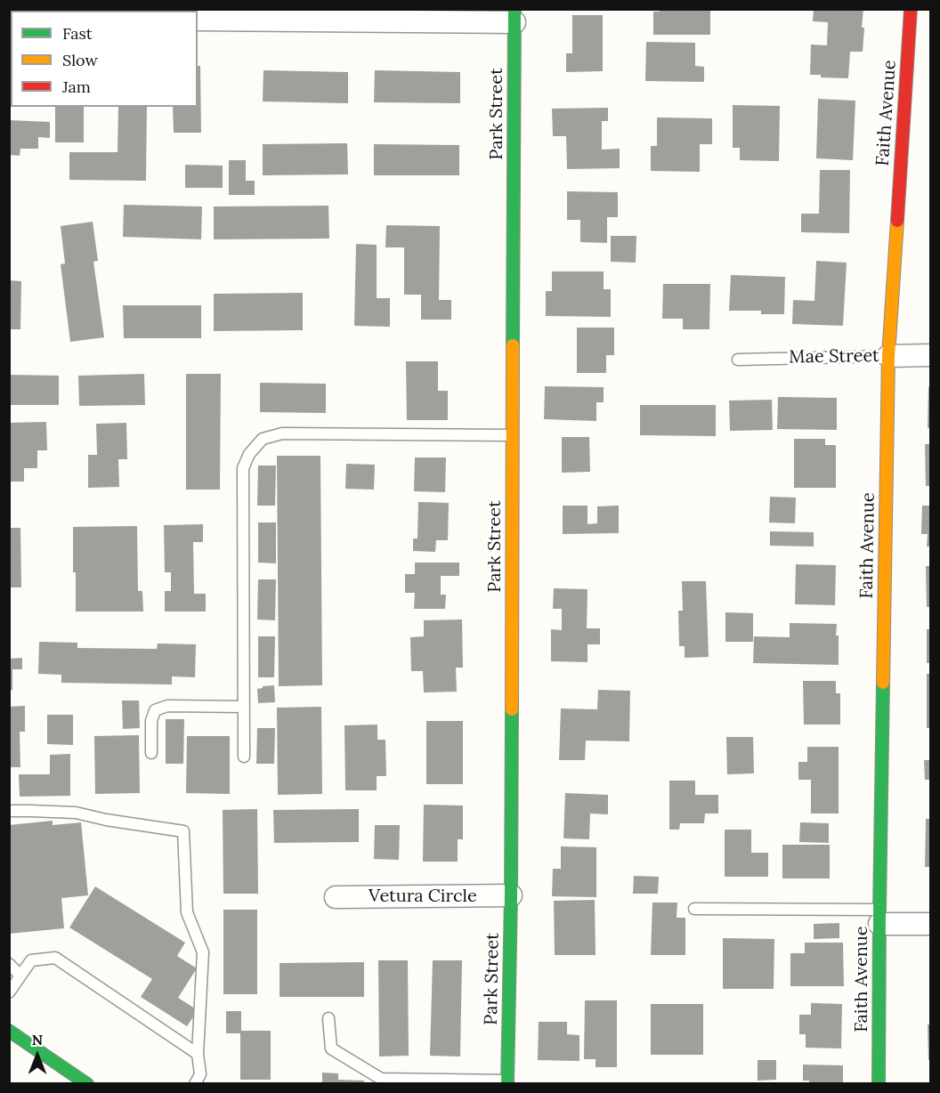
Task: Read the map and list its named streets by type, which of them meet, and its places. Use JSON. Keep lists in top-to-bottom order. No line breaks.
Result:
{"streets":{"street":["Faith Avenue","Park Street","Mae Street","Vetura Circle"]},"crossings":[["Faith Avenue","Mae Street"],["Park Street","Vetura Circle"]],"legend":["Fast","Slow","Jam"],"north":"top"}
